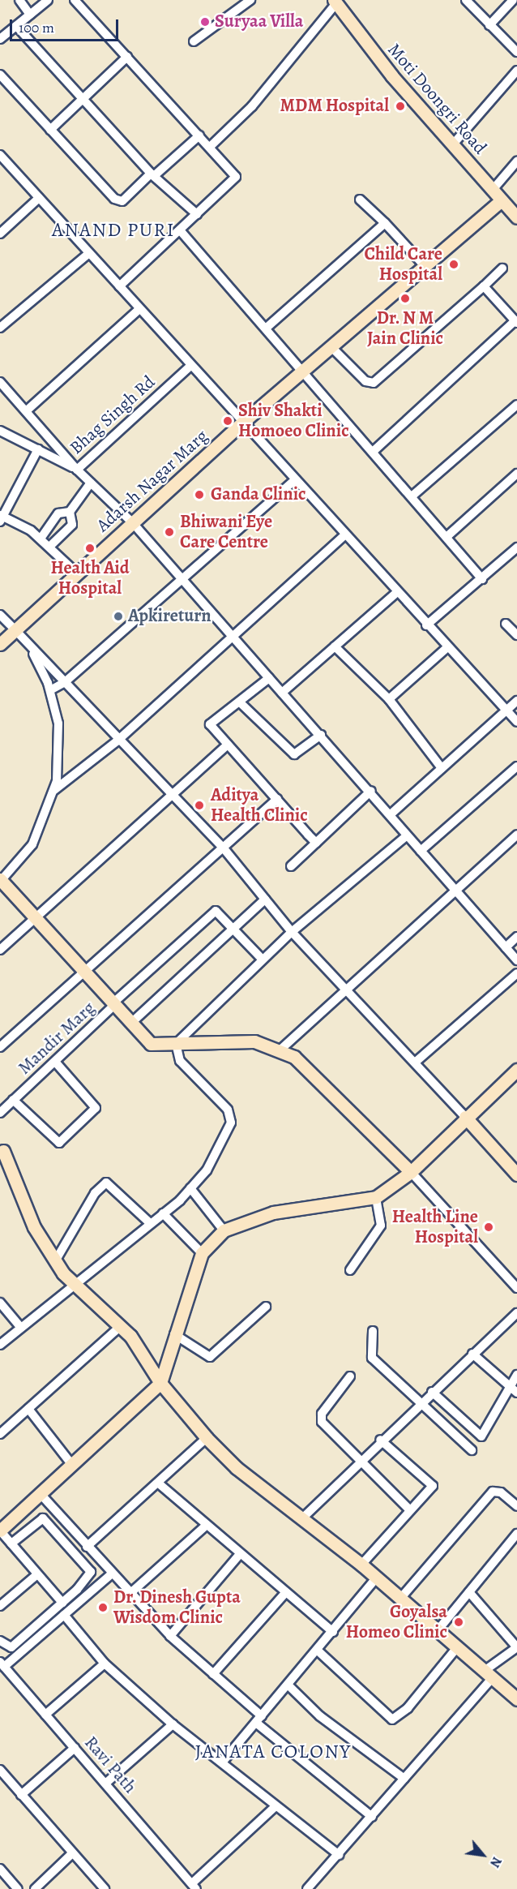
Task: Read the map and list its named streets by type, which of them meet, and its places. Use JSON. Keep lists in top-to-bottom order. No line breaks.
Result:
{"streets":{"street":["Moti Doongri Road","Bhag Singh Rd","Adarsh Nagar Marg","Mandir Marg","Ravi Path"]},"crossings":[["Moti Doongri Road","Adarsh Nagar Marg"]],"districts":["ANAND PURI","JANATA COLONY"],"places":["Suryaa Villa","MDM Hospital","Child Care Hospital","Dr. N M Jain Clinic","Shiv Shakti Homoeo Clinic","Ganda Clinic","Bhiwani Eye Care Centre","Health Aid Hospital","Apkireturn","Aditya Health Clinic","Health Line Hospital","Dr. Dinesh Gupta Wisdom Clinic","Goyalsa Homeo Clinic"],"scale_bar":"100 m","north":"bottom right"}
